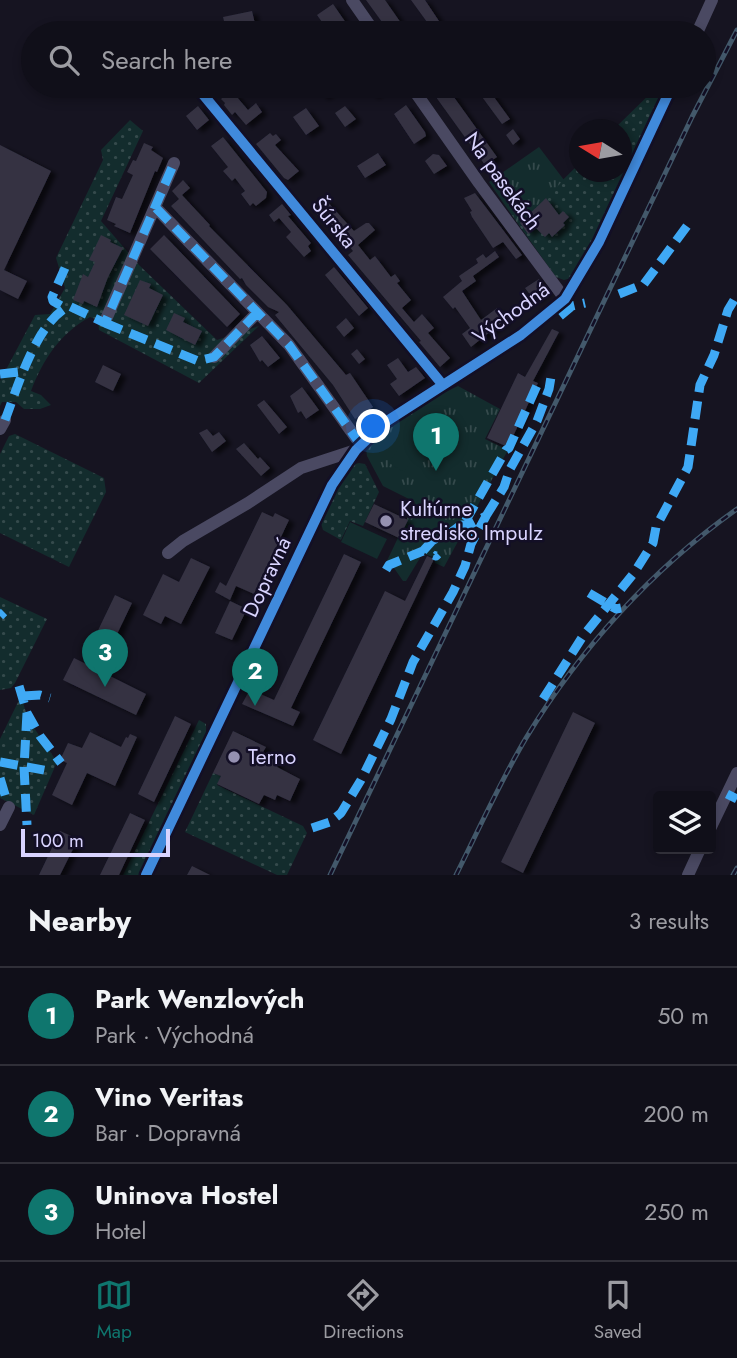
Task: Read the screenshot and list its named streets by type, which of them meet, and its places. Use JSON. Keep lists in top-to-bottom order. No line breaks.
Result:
{"streets":{"street":["Na pasekách","Šúrska","Východná","Dopravná"]},"crossings":[["Na pasekách","Východná"],["Šúrska","Východná"],["Východná","Dopravná"]],"places":["Kultúrne stredisko Impulz","Terno"],"scale_bar":"100 m","north":"left","page":{"search":"Search here","pins":["1","3","2"],"scale":"100 m","heading":["Nearby","3 results"],"list":[{"mark":"1","name":"Park Wenzlových","note":"Park · Východná","value":"50 m"},{"mark":"2","name":"Vino Veritas","note":"Bar · Dopravná","value":"200 m"},{"mark":"3","name":"Uninova Hostel","note":"Hotel","value":"250 m"}],"nav":["Map","Directions","Saved"]}}
